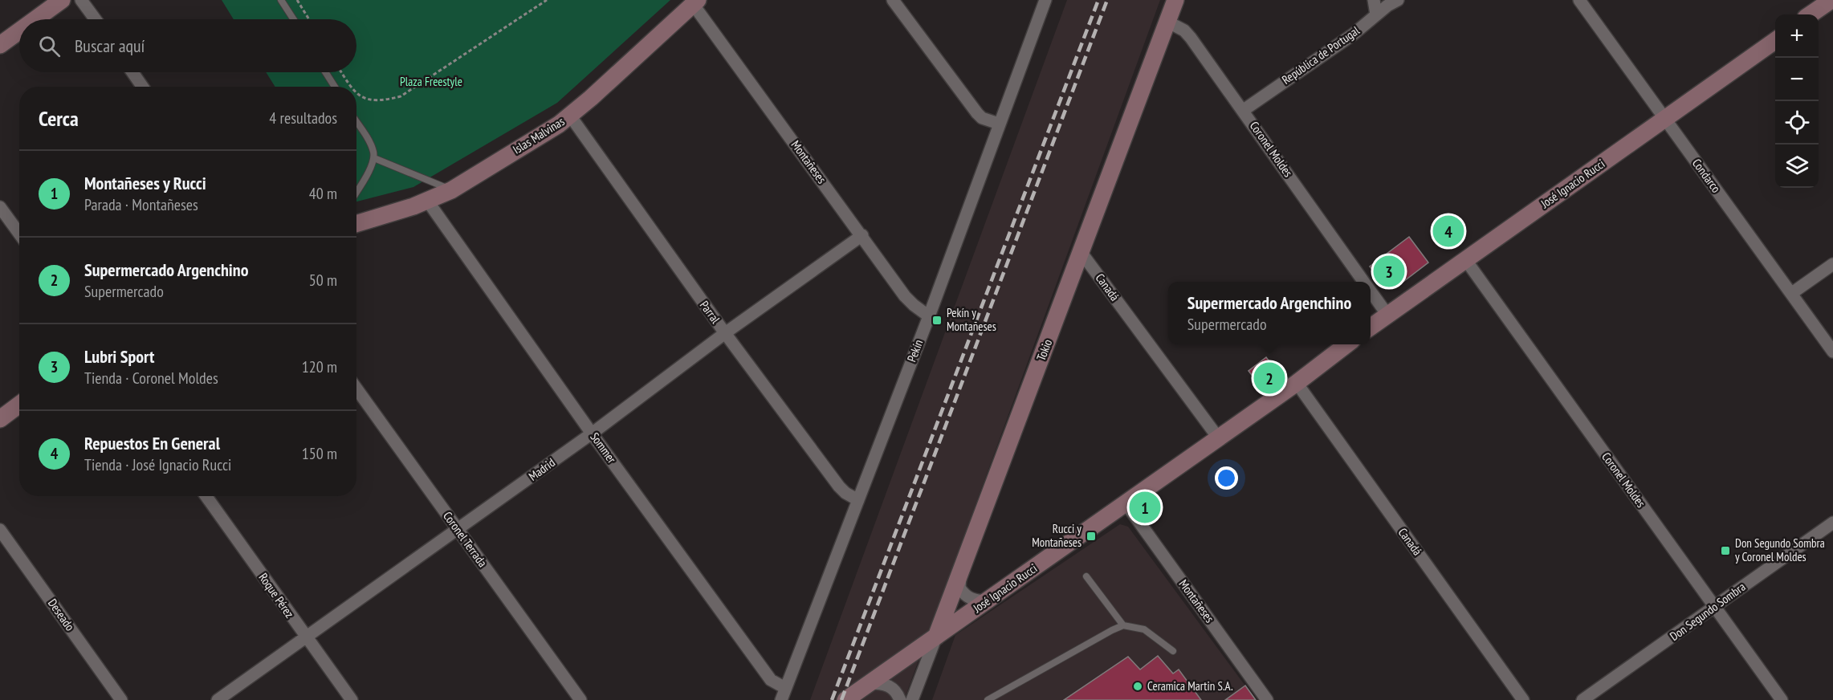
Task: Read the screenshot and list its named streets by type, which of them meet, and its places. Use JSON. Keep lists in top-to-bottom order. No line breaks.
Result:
{"streets":{"street":["República de Portugal","Islas Malvinas","Coronel Moldes","Montañeses","Condarco","José Ignacio Rucci","Canadá","Parral","Tokio","Pekín","Sommer","Madrid","Coronel Terrada","Roque Pérez","Don Segundo Sombra","Deseado"]},"crossings":[["República de Portugal","Coronel Moldes"],["Islas Malvinas","Montañeses"],["Islas Malvinas","Parral"],["Islas Malvinas","Sommer"],["Coronel Moldes","José Ignacio Rucci"],["Coronel Moldes","Tokio"],["Coronel Moldes","Don Segundo Sombra"],["Montañeses","José Ignacio Rucci"],["Montañeses","Pekín"],["Montañeses","Madrid"],["Condarco","José Ignacio Rucci"],["José Ignacio Rucci","Canadá"],["José Ignacio Rucci","Tokio"],["Canadá","Tokio"],["Parral","Pekín"],["Parral","Madrid"],["Pekín","Sommer"],["Sommer","Madrid"],["Madrid","Coronel Terrada"],["Madrid","Roque Pérez"]],"parks":["Plaza Freestyle"],"places":{"transit":["Pekín y Montañeses","Rucci y Montañeses","Don Segundo Sombra y Coronel Moldes"],"other":["Ceramica Martin S.A."]},"page":{"map_buttons":["+","−"],"search":"Buscar aquí","heading":["Cerca","4 resultados"],"list":[{"mark":"1","name":"Montañeses y Rucci","note":"Parada · Montañeses","value":"40 m"},{"mark":"2","name":"Supermercado Argenchino","note":"Supermercado","value":"50 m"},{"mark":"3","name":"Lubri Sport","note":"Tienda · Coronel Moldes","value":"120 m"},{"mark":"4","name":"Repuestos En General","note":"Tienda · José Ignacio Rucci","value":"150 m"}],"pins":["4","3","2","1"],"popup":["Supermercado Argenchino","Supermercado"]}}
